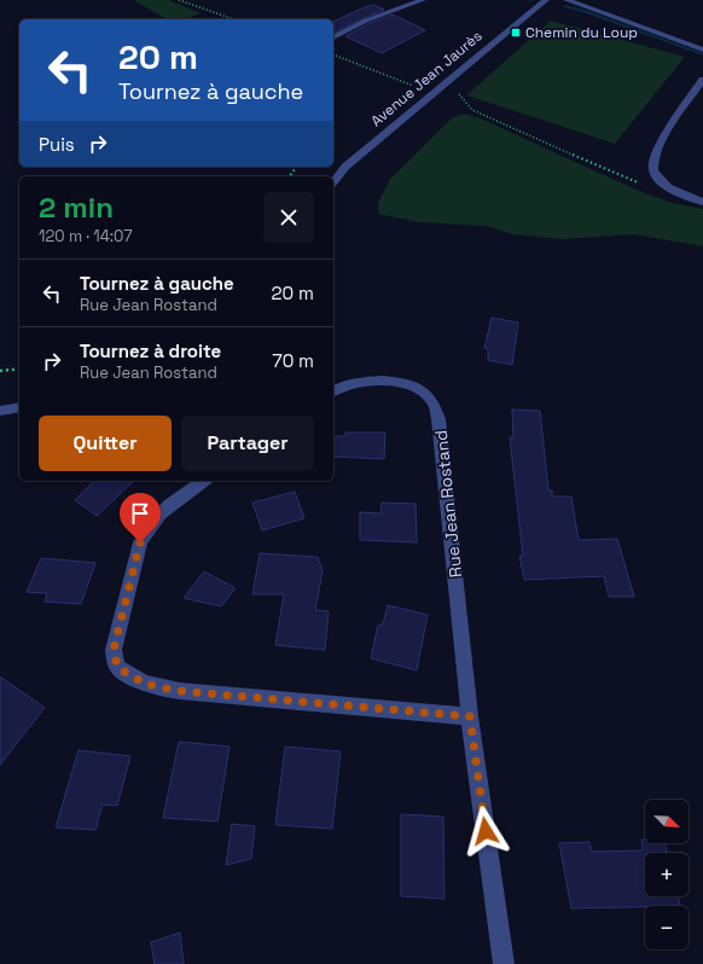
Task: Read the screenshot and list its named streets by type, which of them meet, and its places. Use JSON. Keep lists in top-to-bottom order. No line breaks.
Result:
{"streets":{"street":["Avenue Jean Jaurès","Rue Jean Rostand"]},"places":{"transit":["Chemin du Loup"]},"north":"bottom right","page":{"turn":["20 m","Tournez à gauche"],"then":"Puis","heading":["2 min","120 m · 14:07"],"list":[{"name":"Tournez à gauche","note":"Rue Jean Rostand","value":"20 m"},{"name":"Tournez à droite","note":"Rue Jean Rostand","value":"70 m"}],"buttons":["Quitter","Partager"],"map_buttons":["+","−"]}}
